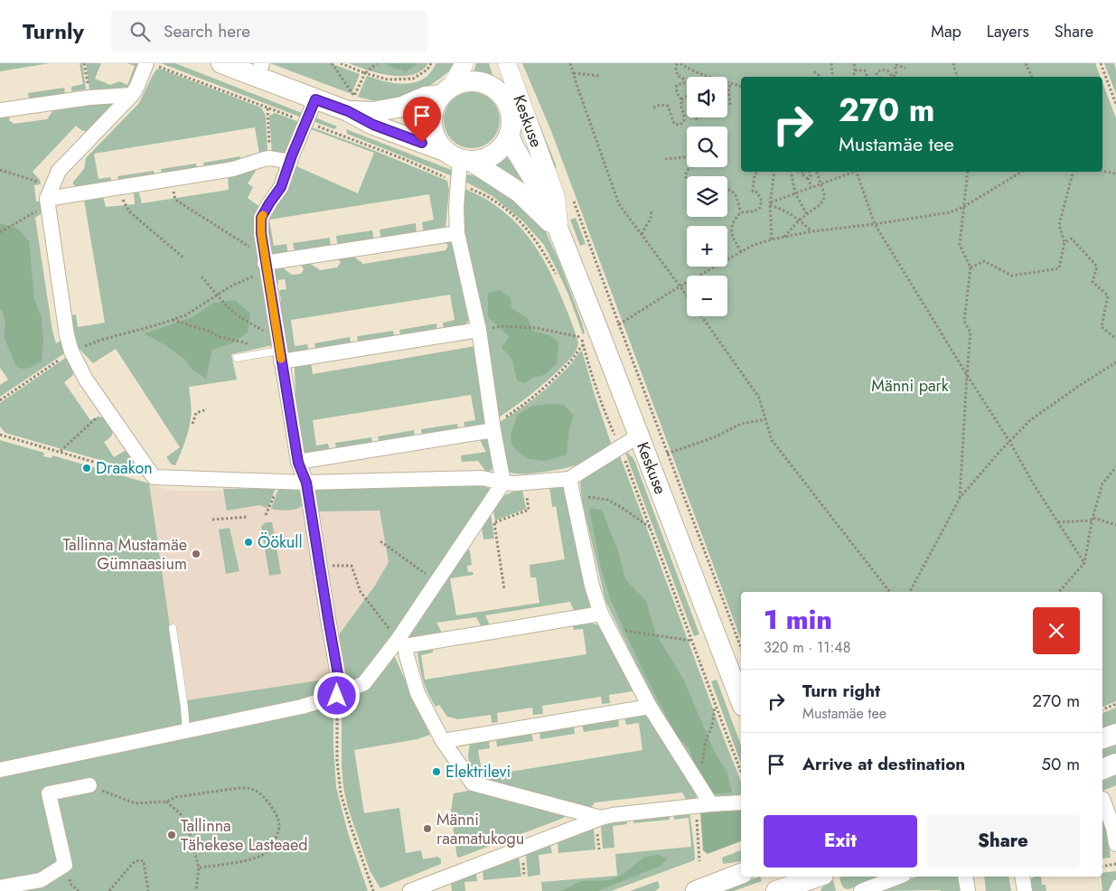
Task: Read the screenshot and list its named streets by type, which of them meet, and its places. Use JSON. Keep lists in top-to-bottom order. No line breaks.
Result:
{"streets":{"main road":["Keskuse"]},"parks":["Männi park"],"places":["Draakon","Öökull","Tallinna Mustamäe Gümnaasium","Elektrilevi","Männi raamatukogu","Tallinna Tähekese Lasteaed"],"page":{"header":"Turnly","search":"Search here","nav":["Map","Layers","Share"],"map_buttons":["+","−"],"turn":["270 m","Mustamäe tee"],"heading":["1 min","320 m · 11:48"],"list":[{"name":"Turn right","note":"Mustamäe tee","value":"270 m"},{"name":"Arrive at destination","value":"50 m"}],"buttons":["Exit","Share"]}}
